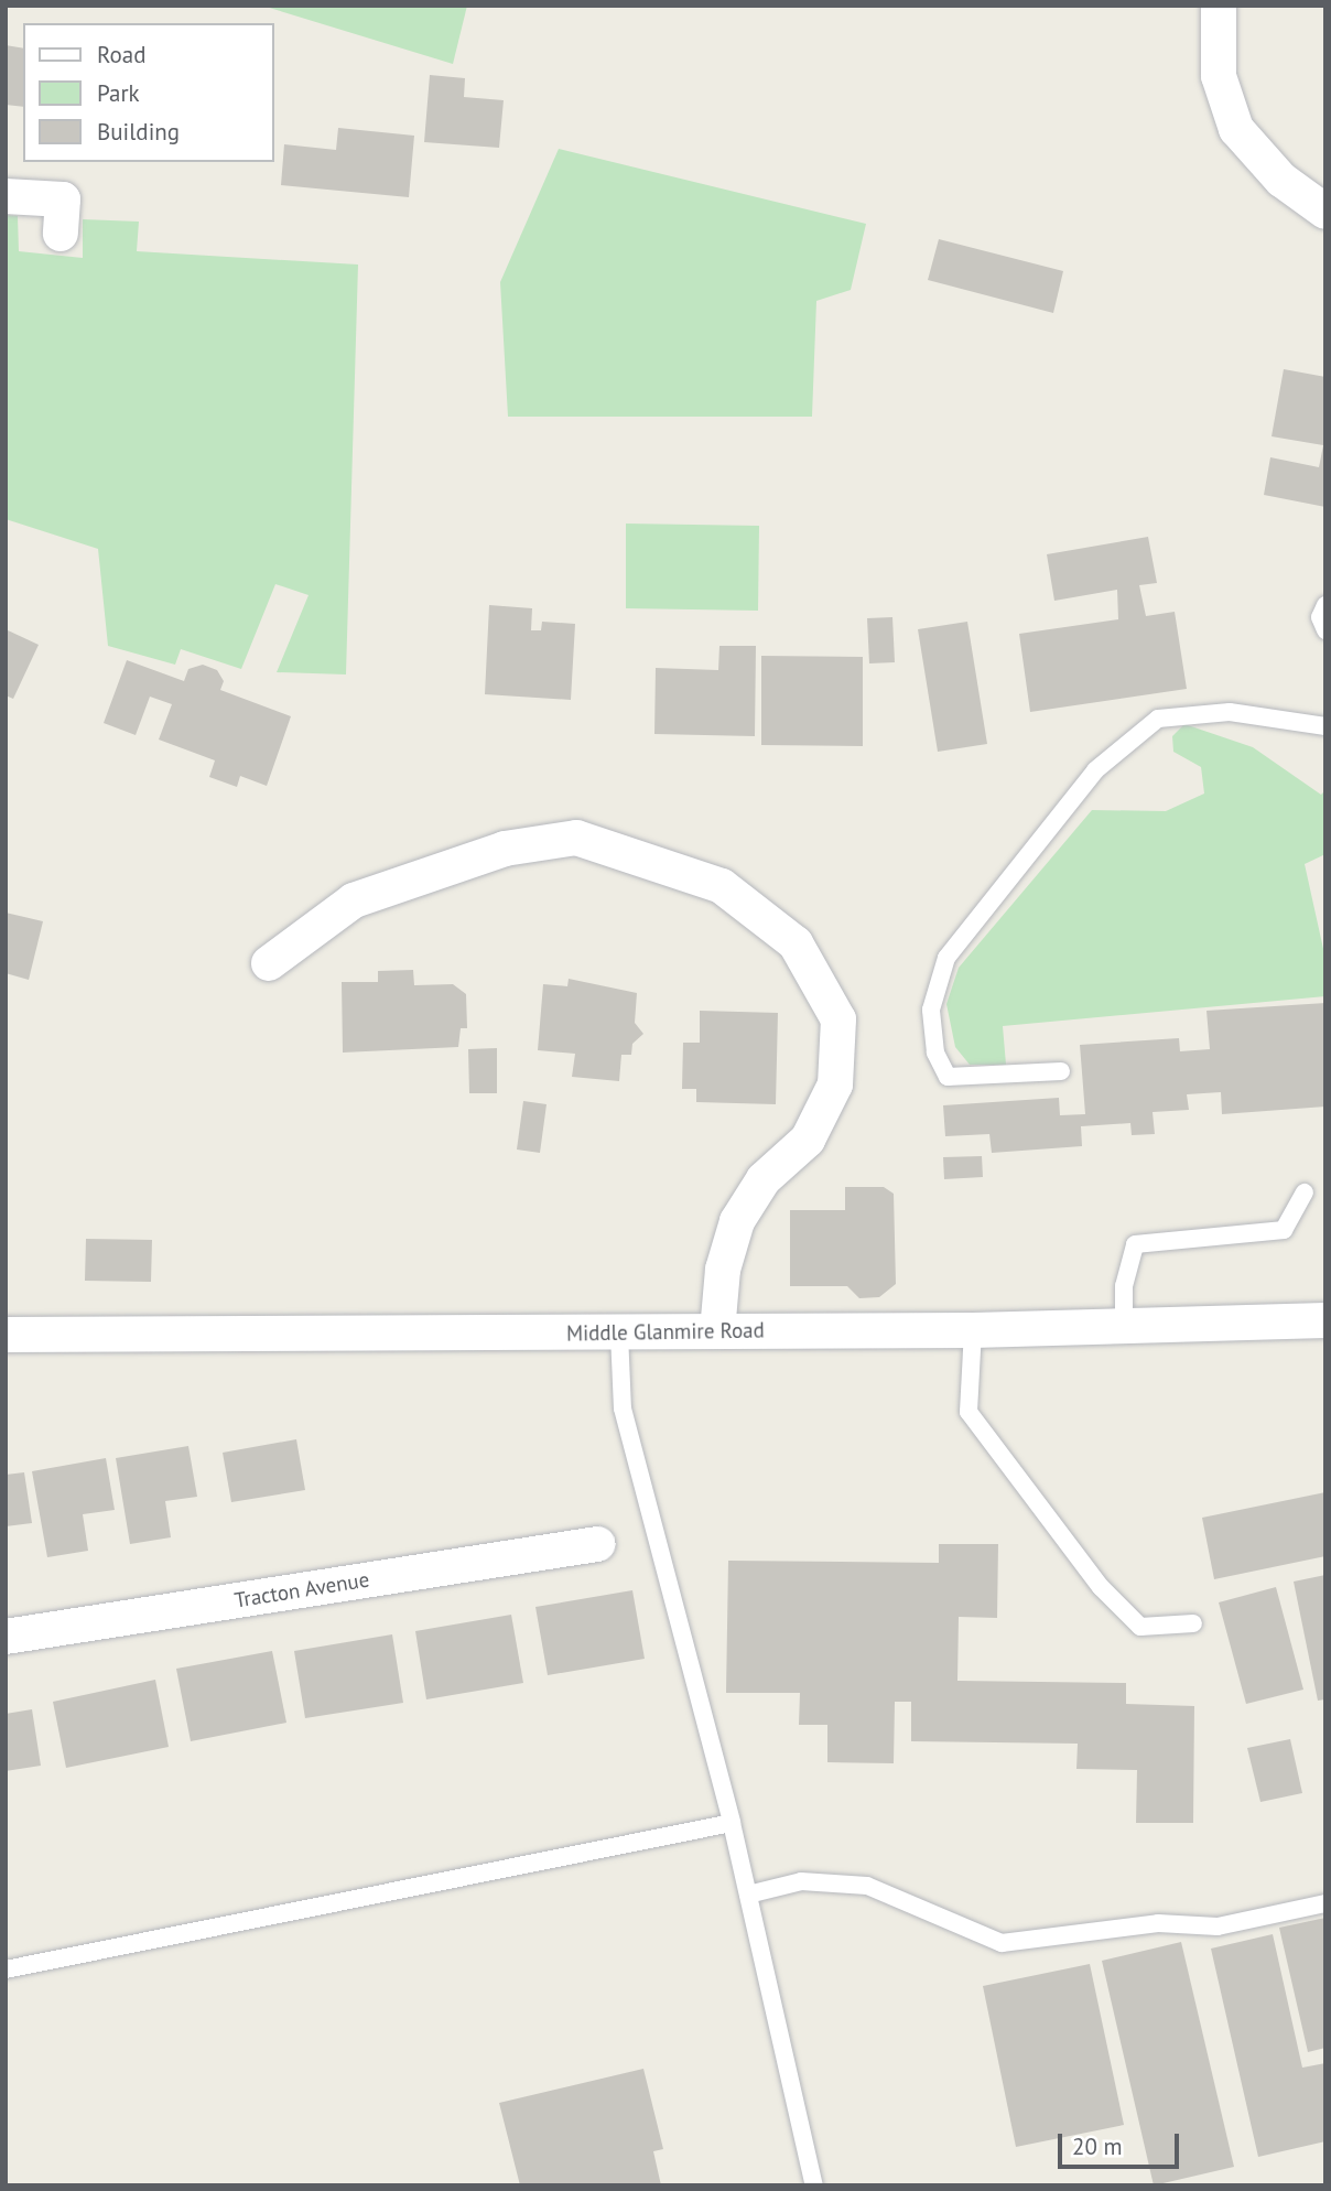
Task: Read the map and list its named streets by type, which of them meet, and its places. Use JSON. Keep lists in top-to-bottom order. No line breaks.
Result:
{"streets":{"street":["Middle Glanmire Road","Tracton Avenue"]},"legend":["Road","Park","Building"],"scale_bar":"20 m"}
